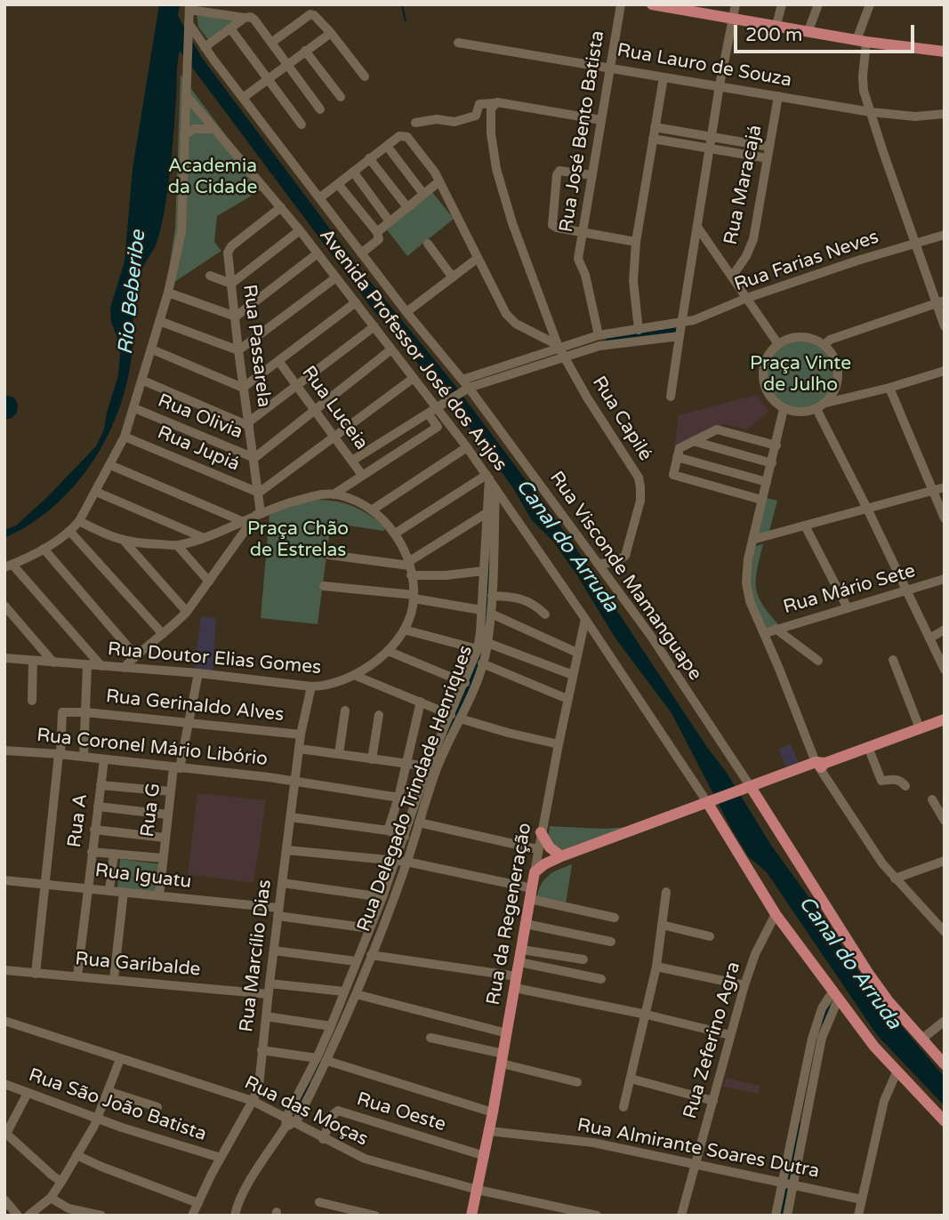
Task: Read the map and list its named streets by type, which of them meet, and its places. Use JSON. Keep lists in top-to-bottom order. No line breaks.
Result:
{"streets":{"main road":["Avenida Professor José dos Anjos","Rua da Regeneração"],"street":["Rua Lauro de Souza","Rua José Bento Batista","Rua Maracajá","Rua Farias Neves","Rua Passarela","Rua Luceia","Rua Olivia","Rua Capilé","Rua Jupiá","Rua Visconde Mamanguape","Rua Mário Sete","Rua Doutor Elias Gomes","Rua Gerinaldo Alves","Rua Coronel Mário Libório","Rua Delegado Trindade Henriques","Rua G","Rua A","Rua Iguatu","Rua Marcílio Dias","Rua Garibalde","Rua Zeferino Agra","Rua São João Batista","Rua das Moças","Rua Oeste","Rua Almirante Soares Dutra"]},"crossings":[["Rua Lauro de Souza","Rua José Bento Batista"],["Rua Lauro de Souza","Rua Maracajá"],["Rua José Bento Batista","Rua Farias Neves"],["Rua Farias Neves","Avenida Professor José dos Anjos"],["Rua Farias Neves","Rua Luceia"],["Rua Farias Neves","Rua Capilé"],["Rua Farias Neves","Rua Visconde Mamanguape"],["Rua Passarela","Avenida Professor José dos Anjos"],["Rua Passarela","Rua Olivia"],["Rua Passarela","Rua Jupiá"],["Rua Passarela","Rua Doutor Elias Gomes"],["Avenida Professor José dos Anjos","Rua Visconde Mamanguape"],["Avenida Professor José dos Anjos","Rua Delegado Trindade Henriques"],["Avenida Professor José dos Anjos","Rua da Regeneração"],["Avenida Professor José dos Anjos","Rua Zeferino Agra"],["Rua Capilé","Rua Visconde Mamanguape"],["Rua Doutor Elias Gomes","Rua G"],["Rua Doutor Elias Gomes","Rua Marcílio Dias"],["Rua Gerinaldo Alves","Rua G"],["Rua Gerinaldo Alves","Rua Marcílio Dias"],["Rua Coronel Mário Libório","Rua Delegado Trindade Henriques"],["Rua Coronel Mário Libório","Rua G"],["Rua Coronel Mário Libório","Rua A"],["Rua Coronel Mário Libório","Rua Marcílio Dias"],["Rua Delegado Trindade Henriques","Rua Iguatu"],["Rua Delegado Trindade Henriques","Rua das Moças"],["Rua G","Rua Iguatu"],["Rua A","Rua Iguatu"],["Rua A","Rua Garibalde"],["Rua Iguatu","Rua Marcílio Dias"],["Rua da Regeneração","Rua das Moças"],["Rua da Regeneração","Rua Oeste"],["Rua da Regeneração","Rua Almirante Soares Dutra"],["Rua Marcílio Dias","Rua Garibalde"],["Rua Marcílio Dias","Rua São João Batista"],["Rua Marcílio Dias","Rua das Moças"],["Rua Zeferino Agra","Rua Almirante Soares Dutra"],["Rua das Moças","Rua Oeste"]],"water":["Rio Beberibe","Canal do Arruda"],"parks":["Academia da Cidade","Praça Vinte de Julho","Praça Chão de Estrelas"],"scale_bar":"200 m"}
